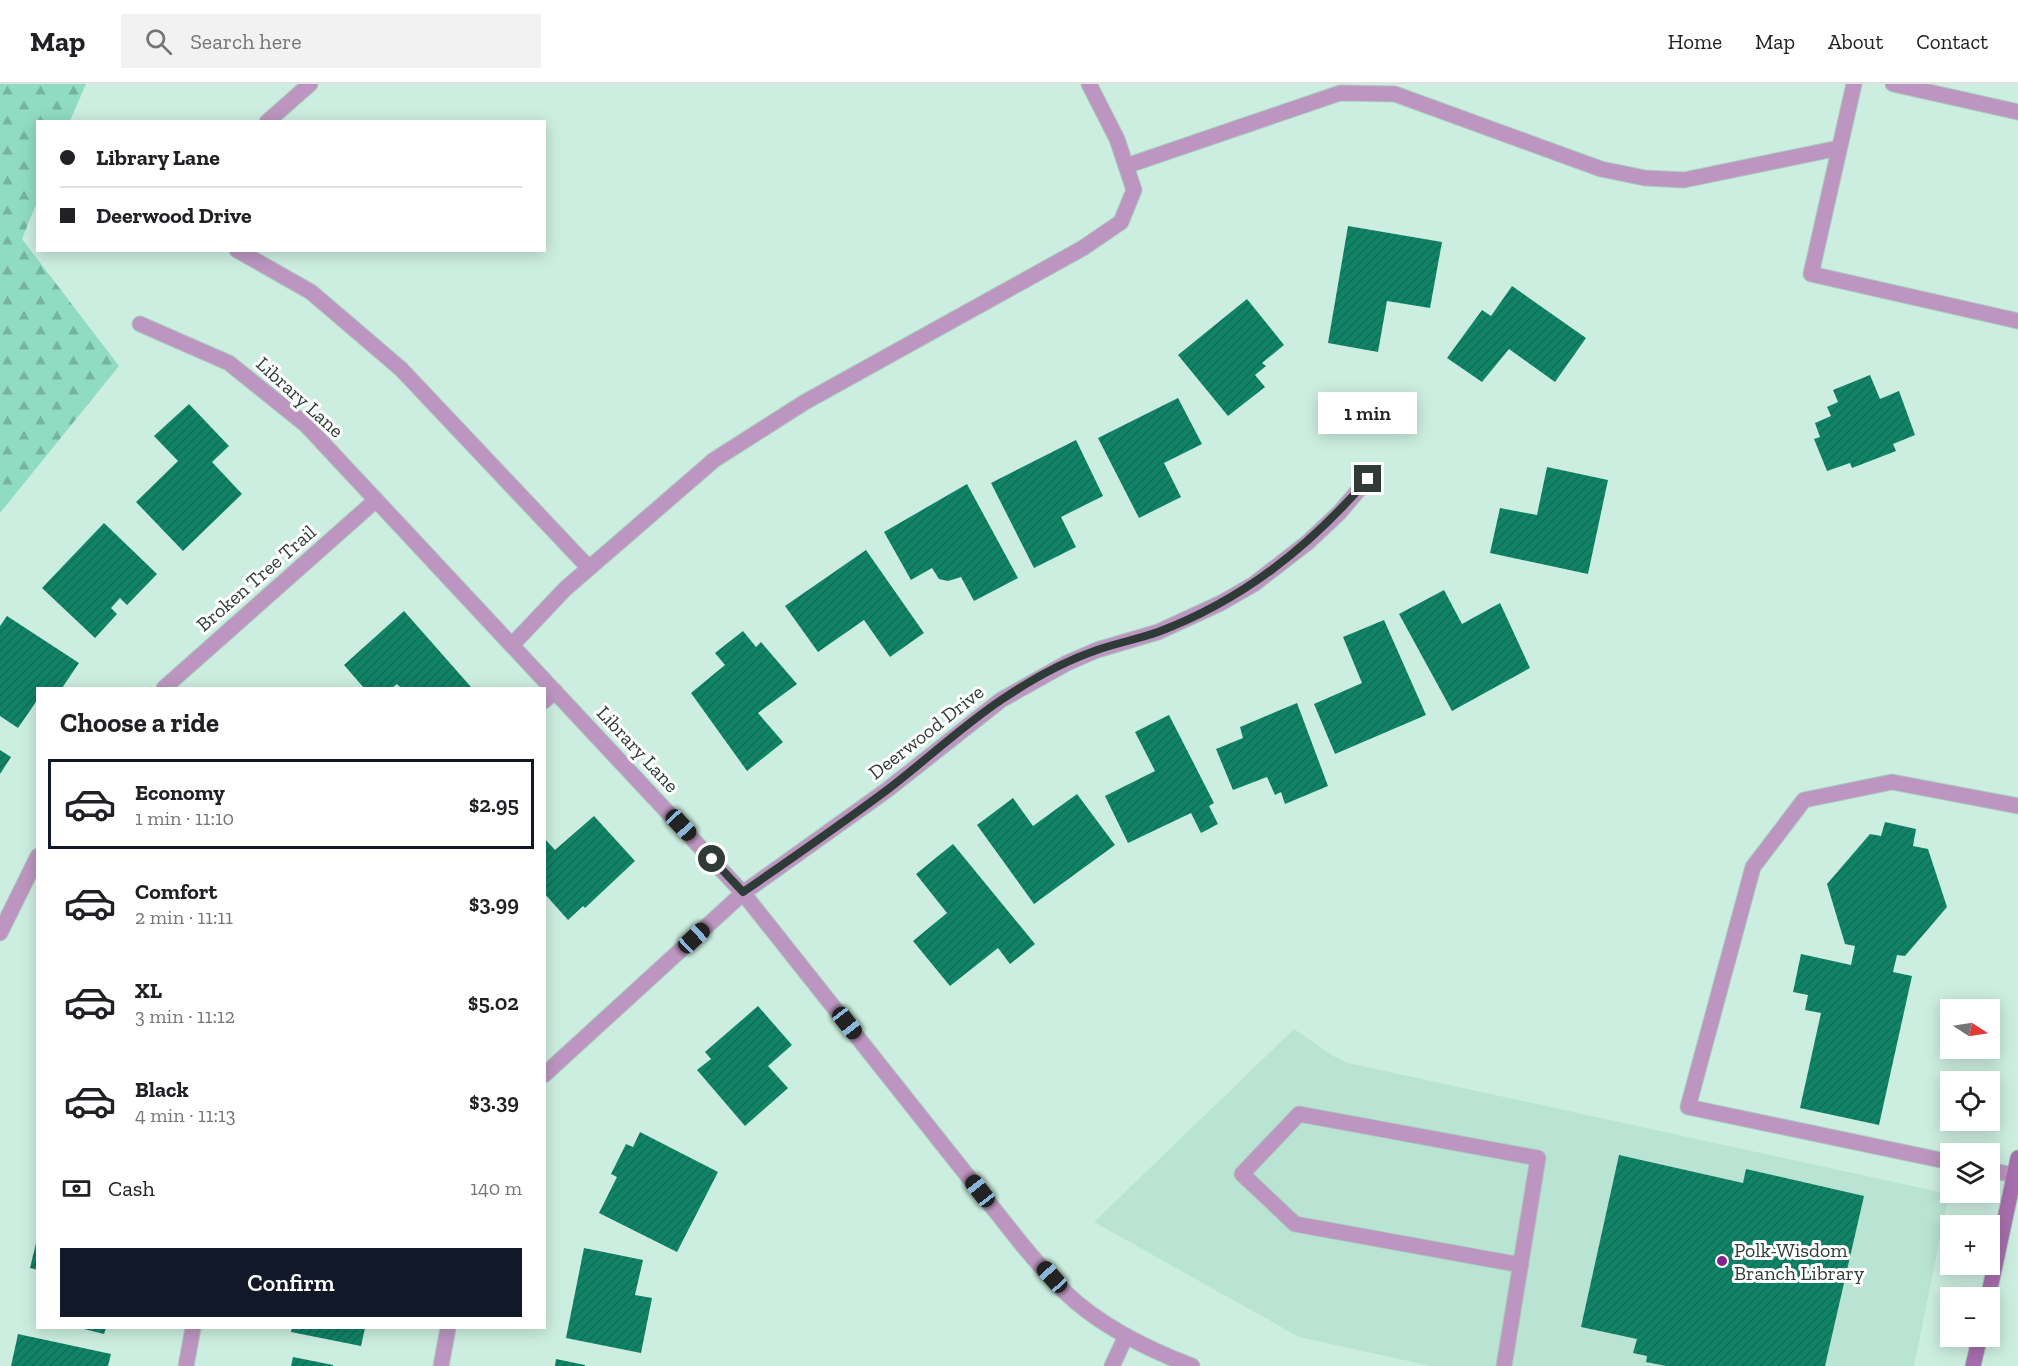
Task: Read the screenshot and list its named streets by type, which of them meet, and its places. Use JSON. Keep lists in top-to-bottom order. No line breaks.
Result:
{"streets":{"street":["Library Lane","Broken Tree Trail","Deerwood Drive"]},"crossings":[["Library Lane","Broken Tree Trail"],["Library Lane","Deerwood Drive"]],"places":["Polk-Wisdom Branch Library"],"north":"right","page":{"header":"Map","search":"Search here","nav":["Home","Map","About","Contact"],"banner":["Library Lane","Deerwood Drive"],"bubble":"1 min","heading":"Choose a ride","list":[{"name":"Economy","note":"1 min · 11:10","value":"$2.95"},{"name":"Comfort","note":"2 min · 11:11","value":"$3.99"},{"name":"XL","note":"3 min · 11:12","value":"$5.02"},{"name":"Black","note":"4 min · 11:13","value":"$3.39"}],"map_buttons":["+","−"],"pay":["Cash","140 m"],"buttons":"Confirm"}}
